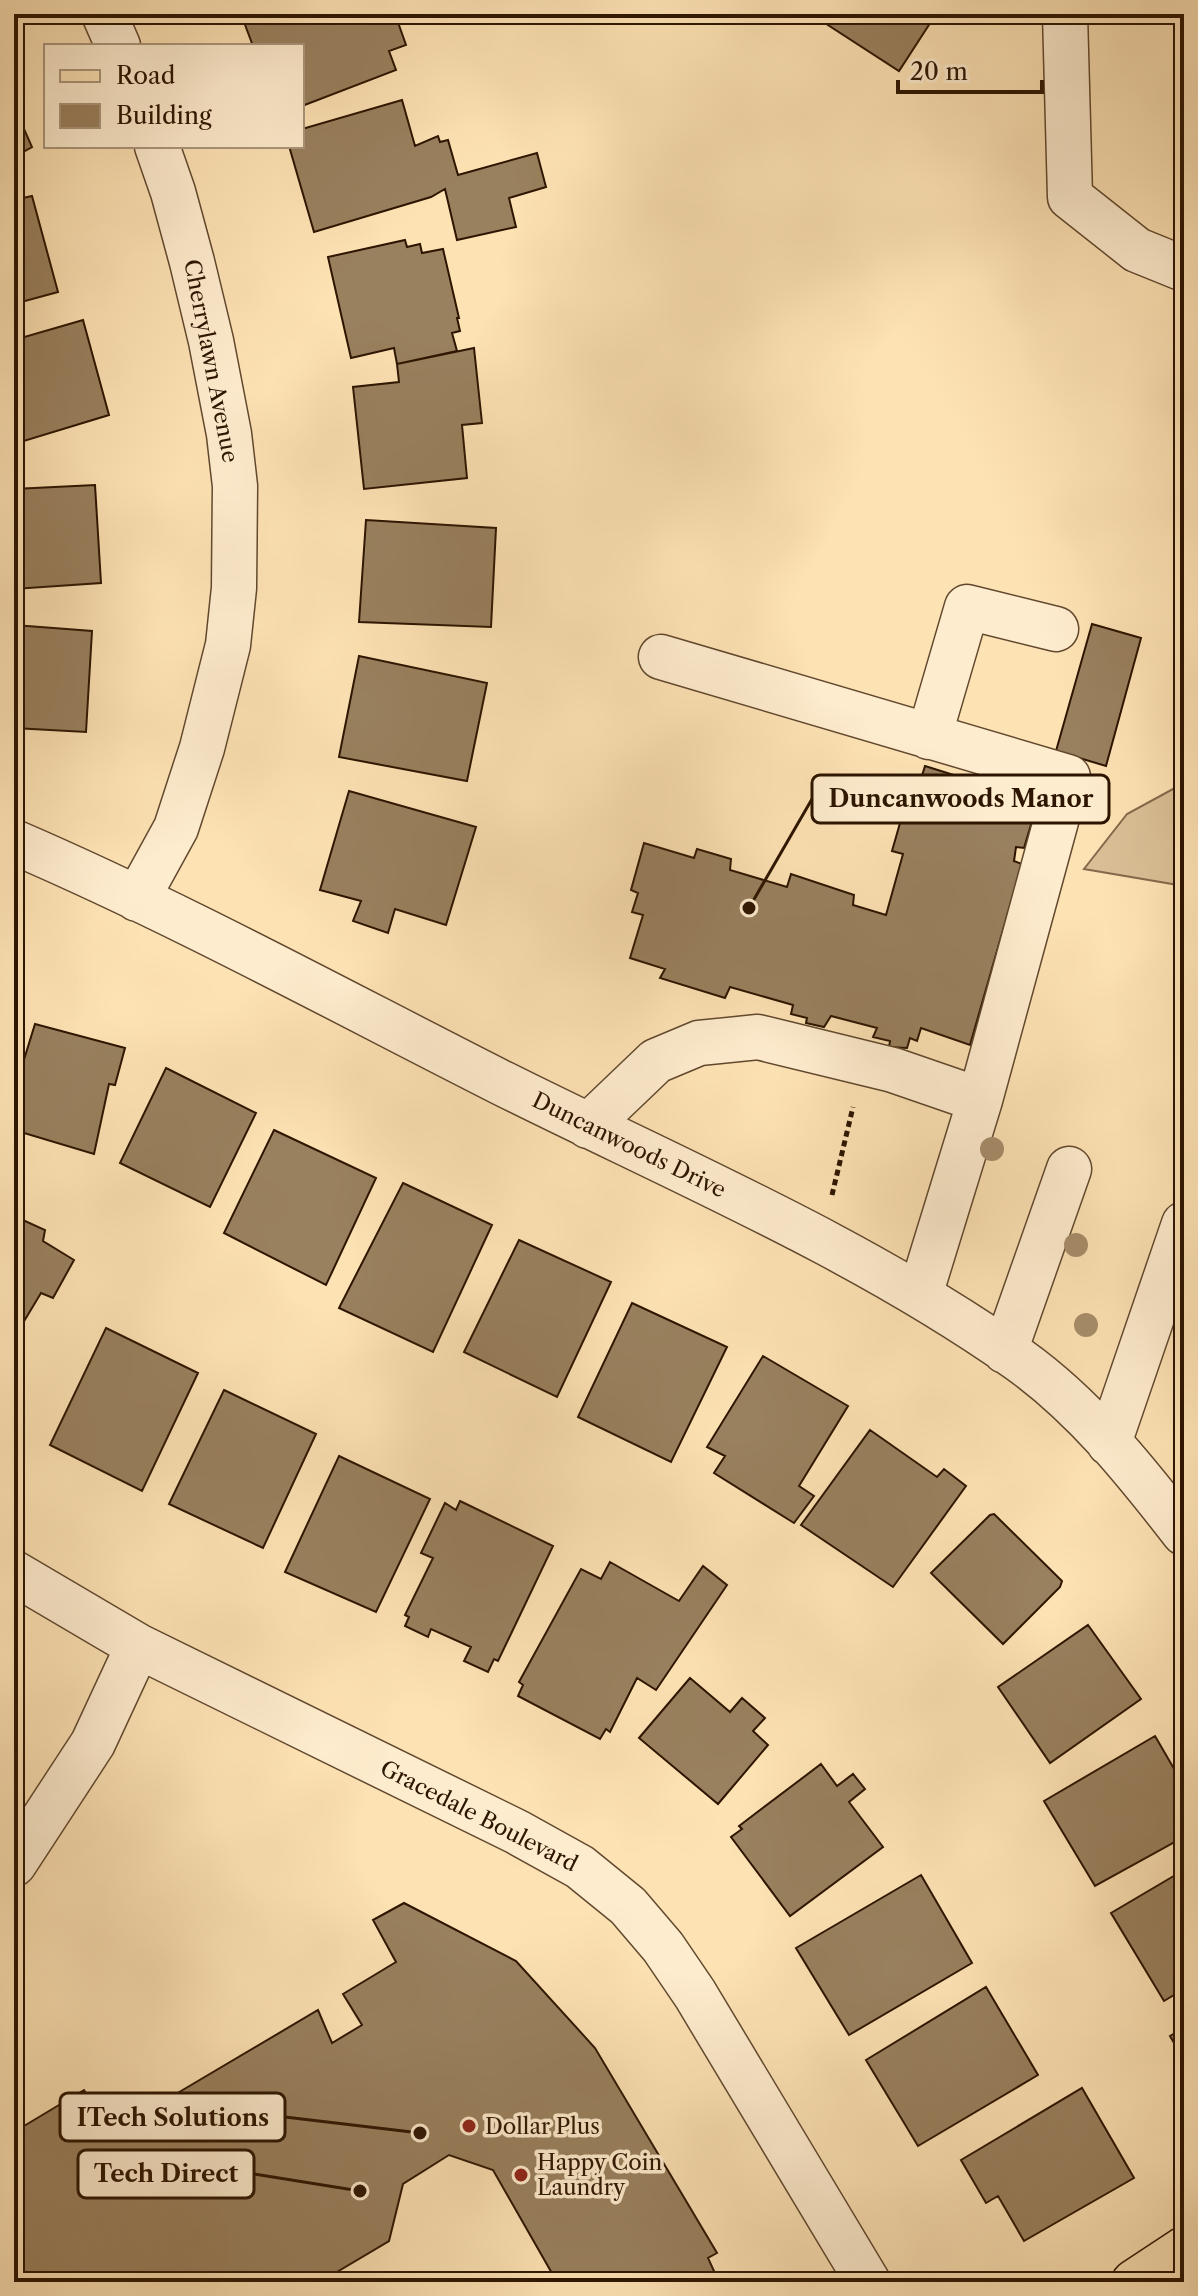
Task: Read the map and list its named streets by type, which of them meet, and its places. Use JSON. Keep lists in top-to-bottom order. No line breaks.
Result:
{"streets":{"street":["Cherrylawn Avenue","Duncanwoods Drive","Gracedale Boulevard"]},"crossings":[["Cherrylawn Avenue","Duncanwoods Drive"]],"places":["Duncanwoods Manor","Dollar Plus","ITech Solutions","Happy Coin Laundry","Tech Direct"],"legend":["Road","Building"],"scale_bar":"20 m"}
